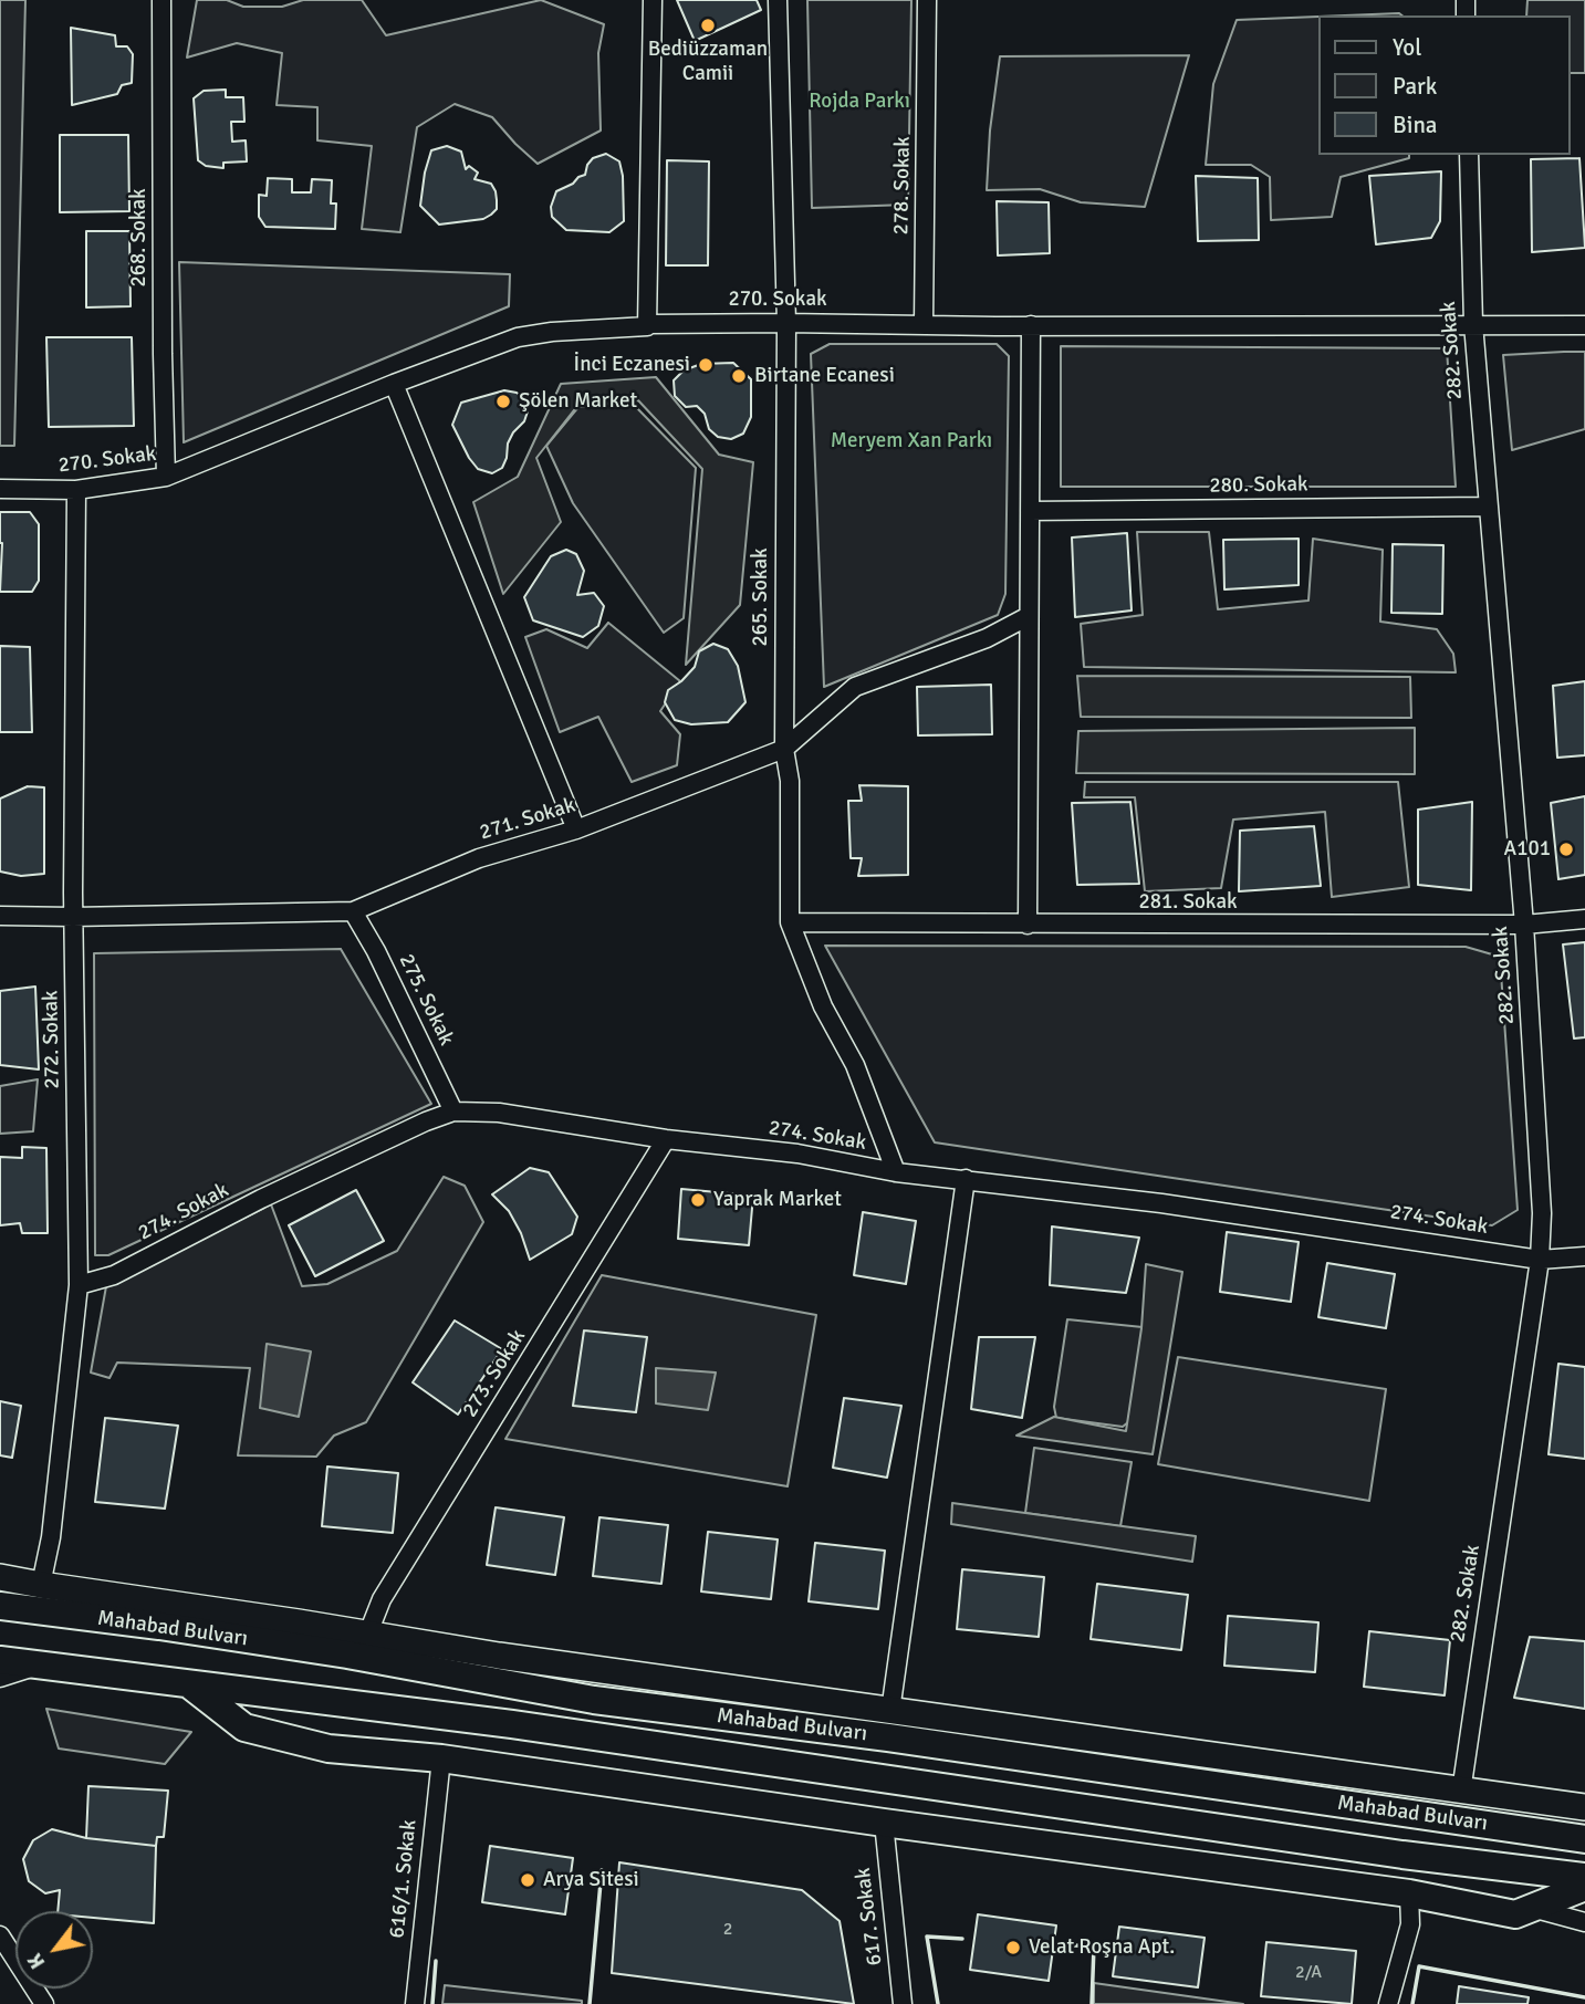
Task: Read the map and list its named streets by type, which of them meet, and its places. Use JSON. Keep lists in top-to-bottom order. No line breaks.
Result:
{"streets":{"main road":["Mahabad Bulvarı"],"street":["278. Sokak","268. Sokak","270. Sokak","282. Sokak","280. Sokak","265. Sokak","271. Sokak","281. Sokak","275. Sokak","272. Sokak","274. Sokak","273. Sokak","616/1. Sokak","617. Sokak"]},"crossings":[["278. Sokak","270. Sokak"],["268. Sokak","270. Sokak"],["270. Sokak","282. Sokak"],["270. Sokak","265. Sokak"],["270. Sokak","272. Sokak"],["282. Sokak","280. Sokak"],["282. Sokak","281. Sokak"],["282. Sokak","274. Sokak"],["265. Sokak","271. Sokak"],["265. Sokak","281. Sokak"],["265. Sokak","274. Sokak"],["271. Sokak","275. Sokak"],["271. Sokak","272. Sokak"],["275. Sokak","274. Sokak"],["272. Sokak","274. Sokak"],["274. Sokak","273. Sokak"]],"parks":["Rojda Parkı","Meryem Xan Parkı"],"places":["Bediüzzaman Camii","İnci Eczanesi","Birtane Ecanesi","Şölen Market","A101","Yaprak Market","Arya Sitesi","Velat Roşna Apt."],"house_numbers":["2","2/A"],"legend":["Yol","Park","Bina"],"north":"bottom left"}
